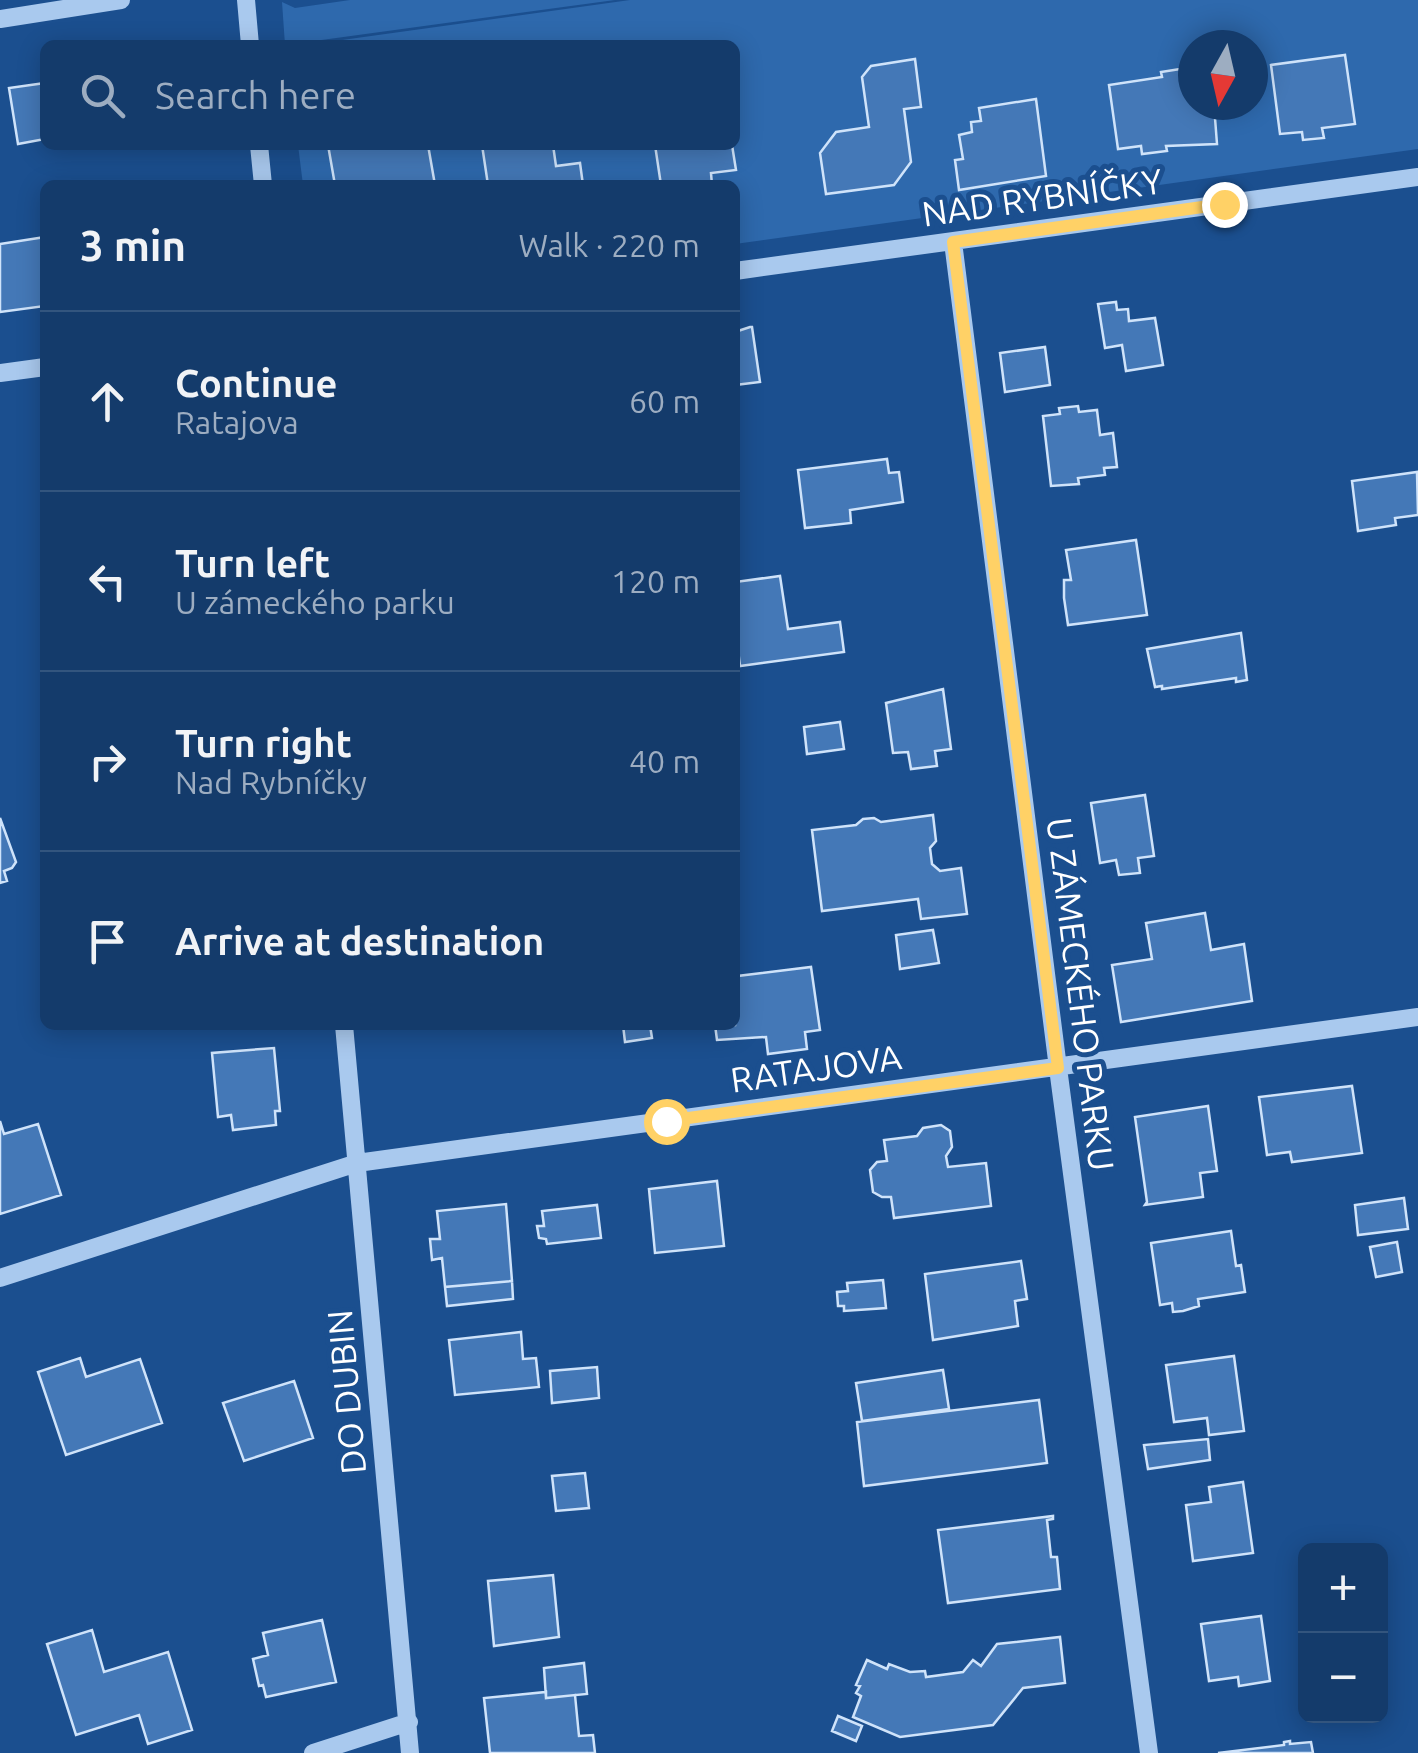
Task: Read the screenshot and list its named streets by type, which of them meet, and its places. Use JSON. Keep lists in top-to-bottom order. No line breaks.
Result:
{"streets":{"street":["NAD RYBNÍČKY","U ZÁMECKÉHO PARKU","RATAJOVA","DO DUBIN"]},"crossings":[["NAD RYBNÍČKY","U ZÁMECKÉHO PARKU"],["U ZÁMECKÉHO PARKU","RATAJOVA"],["RATAJOVA","DO DUBIN"]],"north":"bottom","page":{"search":"Search here","heading":["3 min","Walk · 220 m"],"list":[["Continue","Ratajova","60 m"],["Turn left","U zámeckého parku","120 m"],["Turn right","Nad Rybníčky","40 m"],"Arrive at destination"],"map_buttons":["+","−"]}}
